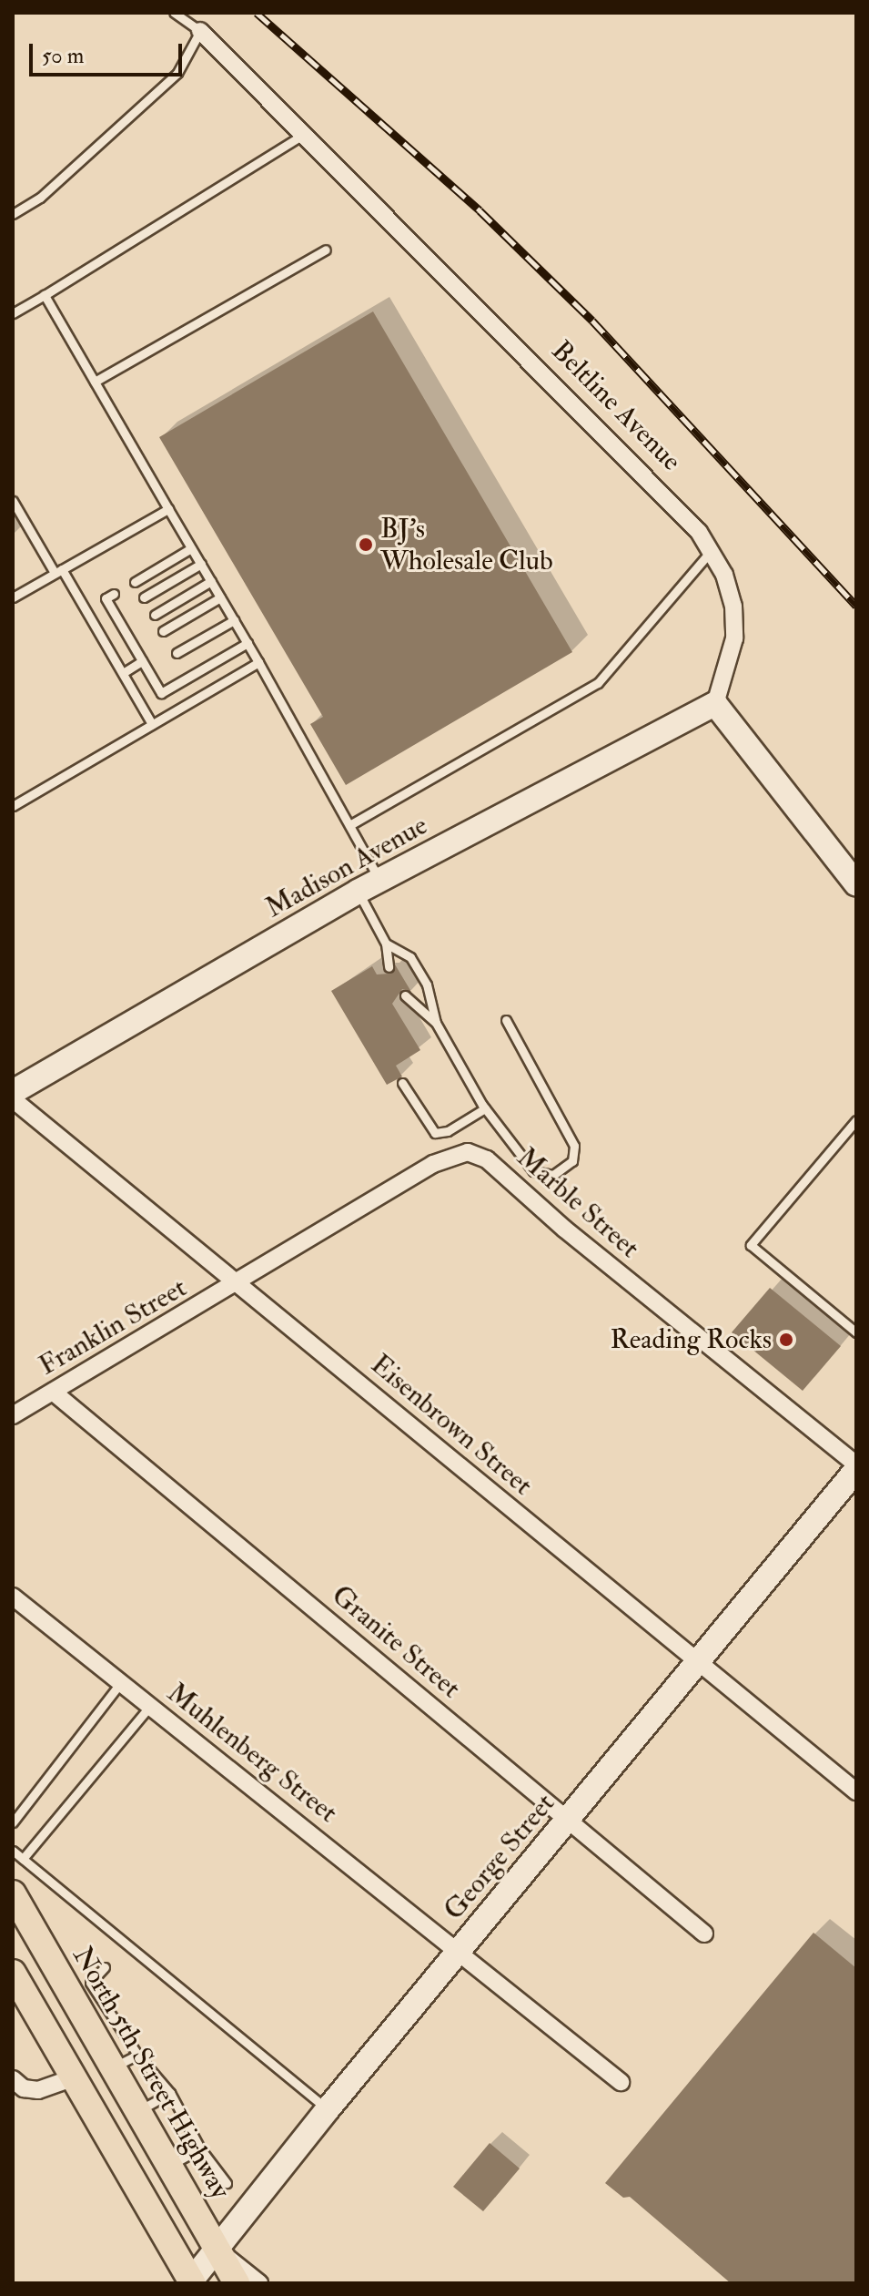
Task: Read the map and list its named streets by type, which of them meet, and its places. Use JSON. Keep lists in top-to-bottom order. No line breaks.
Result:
{"streets":{"main road":["North 5th Street Highway"],"street":["Beltline Avenue","Madison Avenue","Marble Street","Franklin Street","Eisenbrown Street","Granite Street","Muhlenberg Street","George Street"]},"crossings":[["Beltline Avenue","Madison Avenue"],["Marble Street","Franklin Street"],["Marble Street","Eisenbrown Street"],["Marble Street","George Street"],["Franklin Street","Eisenbrown Street"],["Franklin Street","Granite Street"],["Eisenbrown Street","George Street"],["Granite Street","George Street"],["Muhlenberg Street","George Street"],["George Street","North 5th Street Highway"]],"places":["BJ's Wholesale Club","Reading Rocks"],"scale_bar":"50 m"}
